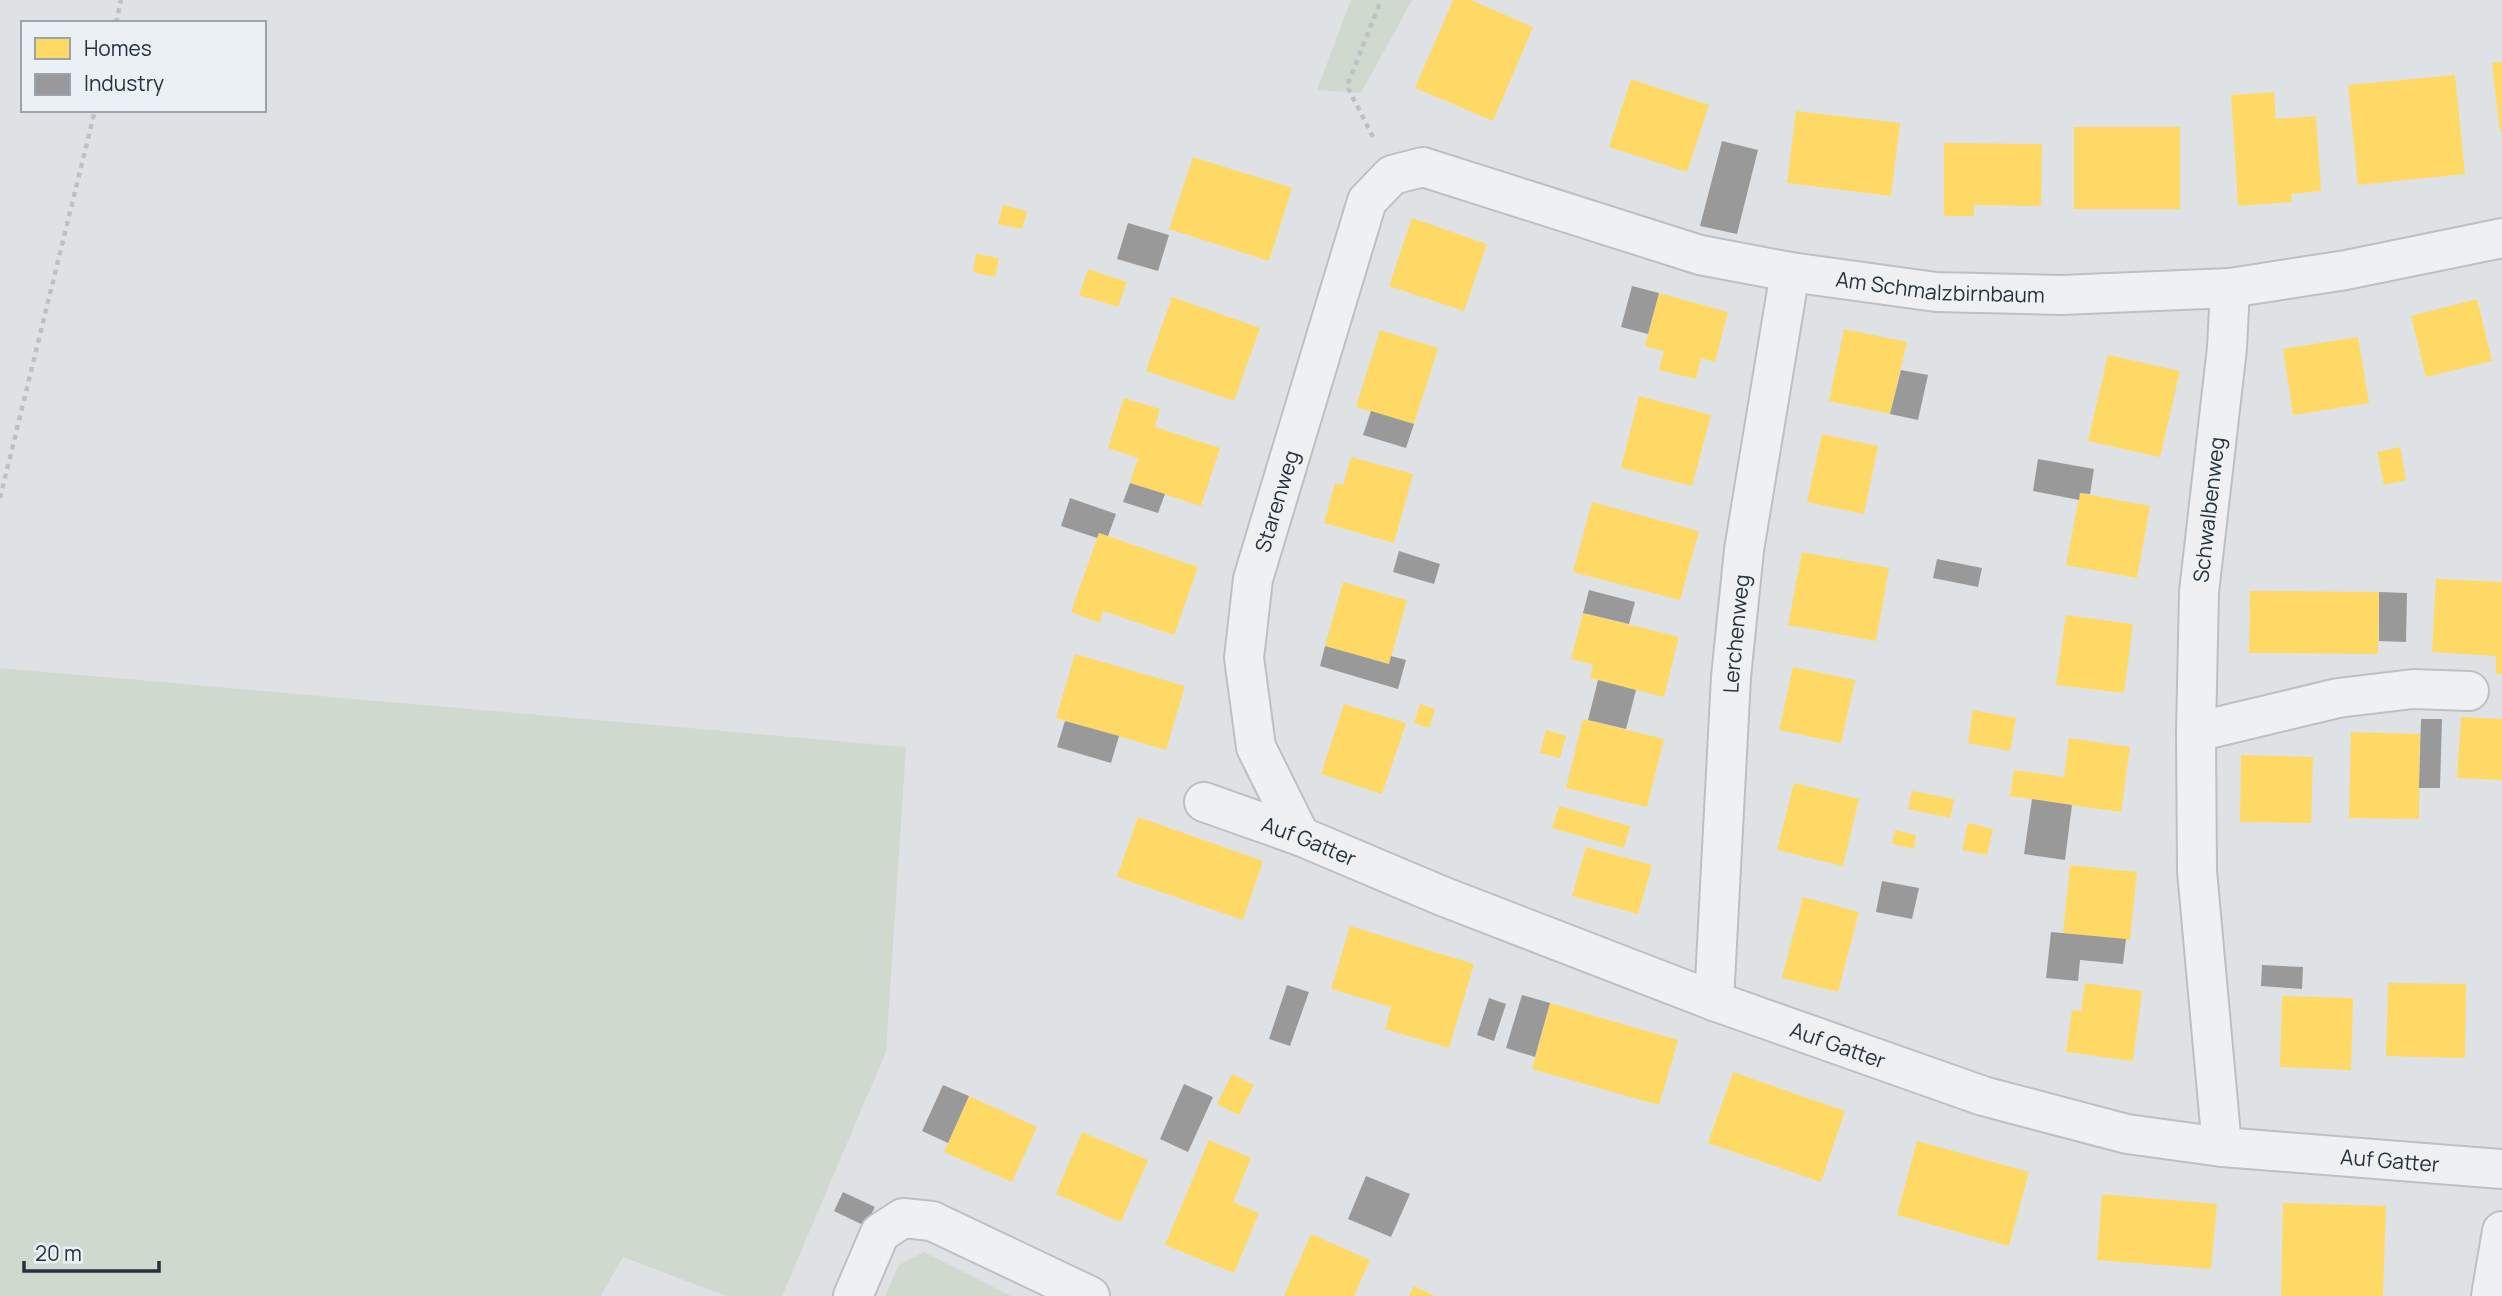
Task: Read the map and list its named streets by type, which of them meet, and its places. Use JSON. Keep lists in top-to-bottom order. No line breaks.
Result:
{"streets":{"street":["Am Schmalzbirnbaum","Starenweg","Schwalbenweg","Lerchenweg","Auf Gatter"]},"crossings":[["Am Schmalzbirnbaum","Starenweg"],["Am Schmalzbirnbaum","Schwalbenweg"],["Am Schmalzbirnbaum","Lerchenweg"],["Starenweg","Auf Gatter"],["Schwalbenweg","Auf Gatter"],["Lerchenweg","Auf Gatter"]],"legend":["Homes","Industry"],"scale_bar":"20 m"}
